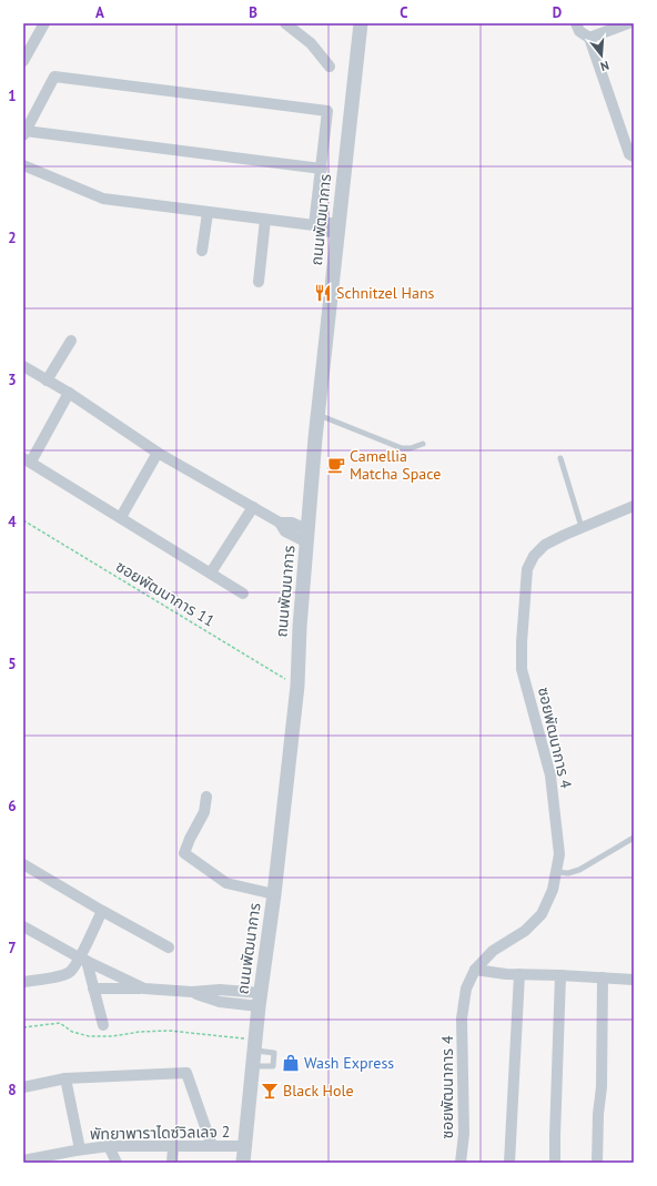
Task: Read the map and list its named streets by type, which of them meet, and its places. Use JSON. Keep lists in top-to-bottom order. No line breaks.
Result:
{"streets":{"street":["ถนนพัฒนาการ","ซอยพัฒนาการ 4","พัทยาพาราไดซ์วิลเลจ 2"],"path":["ซอยพัฒนาการ 11"]},"crossings":[["ถนนพัฒนาการ","ซอยพัฒนาการ 11"],["ถนนพัฒนาการ","พัทยาพาราไดซ์วิลเลจ 2"]],"places":{"restaurant":["Schnitzel Hans"],"cafe":["Camellia Matcha Space"],"shop":["Wash Express"],"bar":["Black Hole"]},"north":"bottom","grid":{"columns":["A","B","C","D"],"rows":["1","2","3","4","5","6","7","8"]}}
